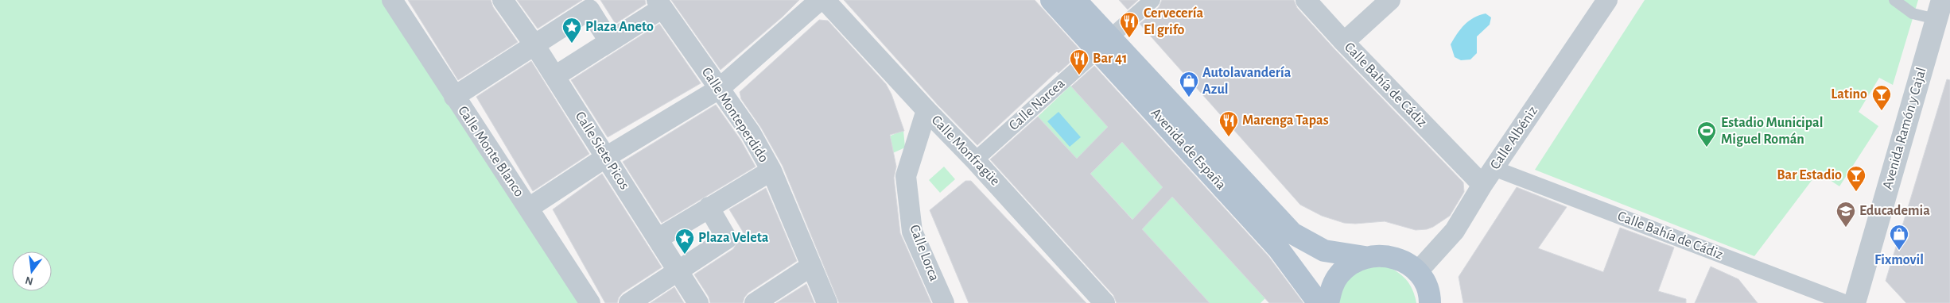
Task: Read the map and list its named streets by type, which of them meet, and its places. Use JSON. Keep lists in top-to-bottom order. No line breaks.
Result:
{"streets":{"main road":["Avenida de España"],"street":["Calle Bahía de Cádiz","Calle Narcea","Calle Monteperdido","Avenida Ramón y Cajal","Calle Albéniz","Calle Siete Picos","Calle Monfragüe","Calle Monte Blanco","Calle Lorca"]},"crossings":[["Calle Bahía de Cádiz","Calle Albéniz"],["Calle Narcea","Avenida de España"],["Calle Narcea","Calle Monfragüe"],["Calle Albéniz","Avenida de España"],["Calle Monfragüe","Calle Lorca"]],"places":{"restaurant":["Cervecería El grifo","Bar 41","Marenga Tapas"],"place":["Plaza Aneto","Plaza Veleta"],"shop":["Autolavandería Azul","Fixmovil"],"bar":["Latino","Bar Estadio"],"sports":["Estadio Municipal Miguel Román"],"school or university":["Educademia"]},"north":"bottom"}
